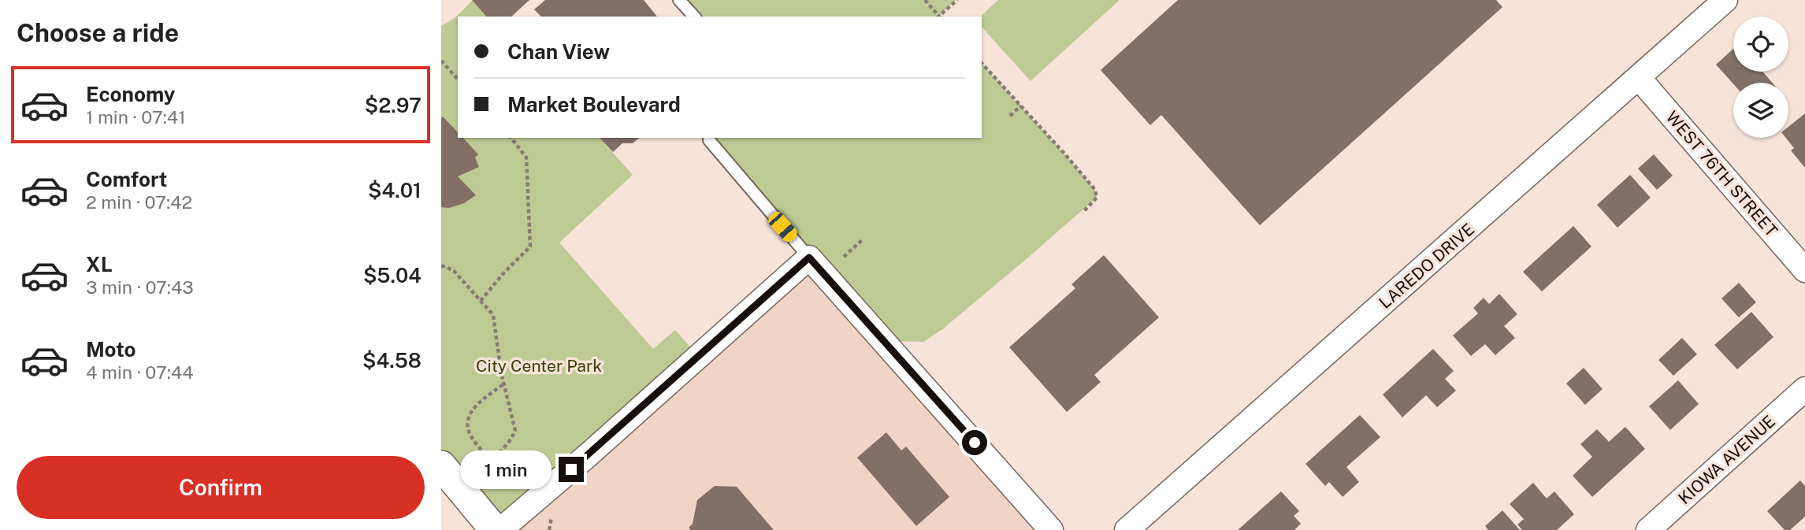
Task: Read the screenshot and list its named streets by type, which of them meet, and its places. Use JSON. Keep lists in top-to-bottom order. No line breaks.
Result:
{"streets":{"street":["WEST 76TH STREET","LAREDO DRIVE","KIOWA AVENUE"]},"crossings":[["WEST 76TH STREET","LAREDO DRIVE"]],"parks":["City Center Park"],"page":{"heading":"Choose a ride","banner":["Chan View","Market Boulevard"],"list":[{"name":"Economy","note":"1 min · 07:41","value":"$2.97"},{"name":"Comfort","note":"2 min · 07:42","value":"$4.01"},{"name":"XL","note":"3 min · 07:43","value":"$5.04"},{"name":"Moto","note":"4 min · 07:44","value":"$4.58"}],"buttons":"Confirm","bubble":"1 min"}}
